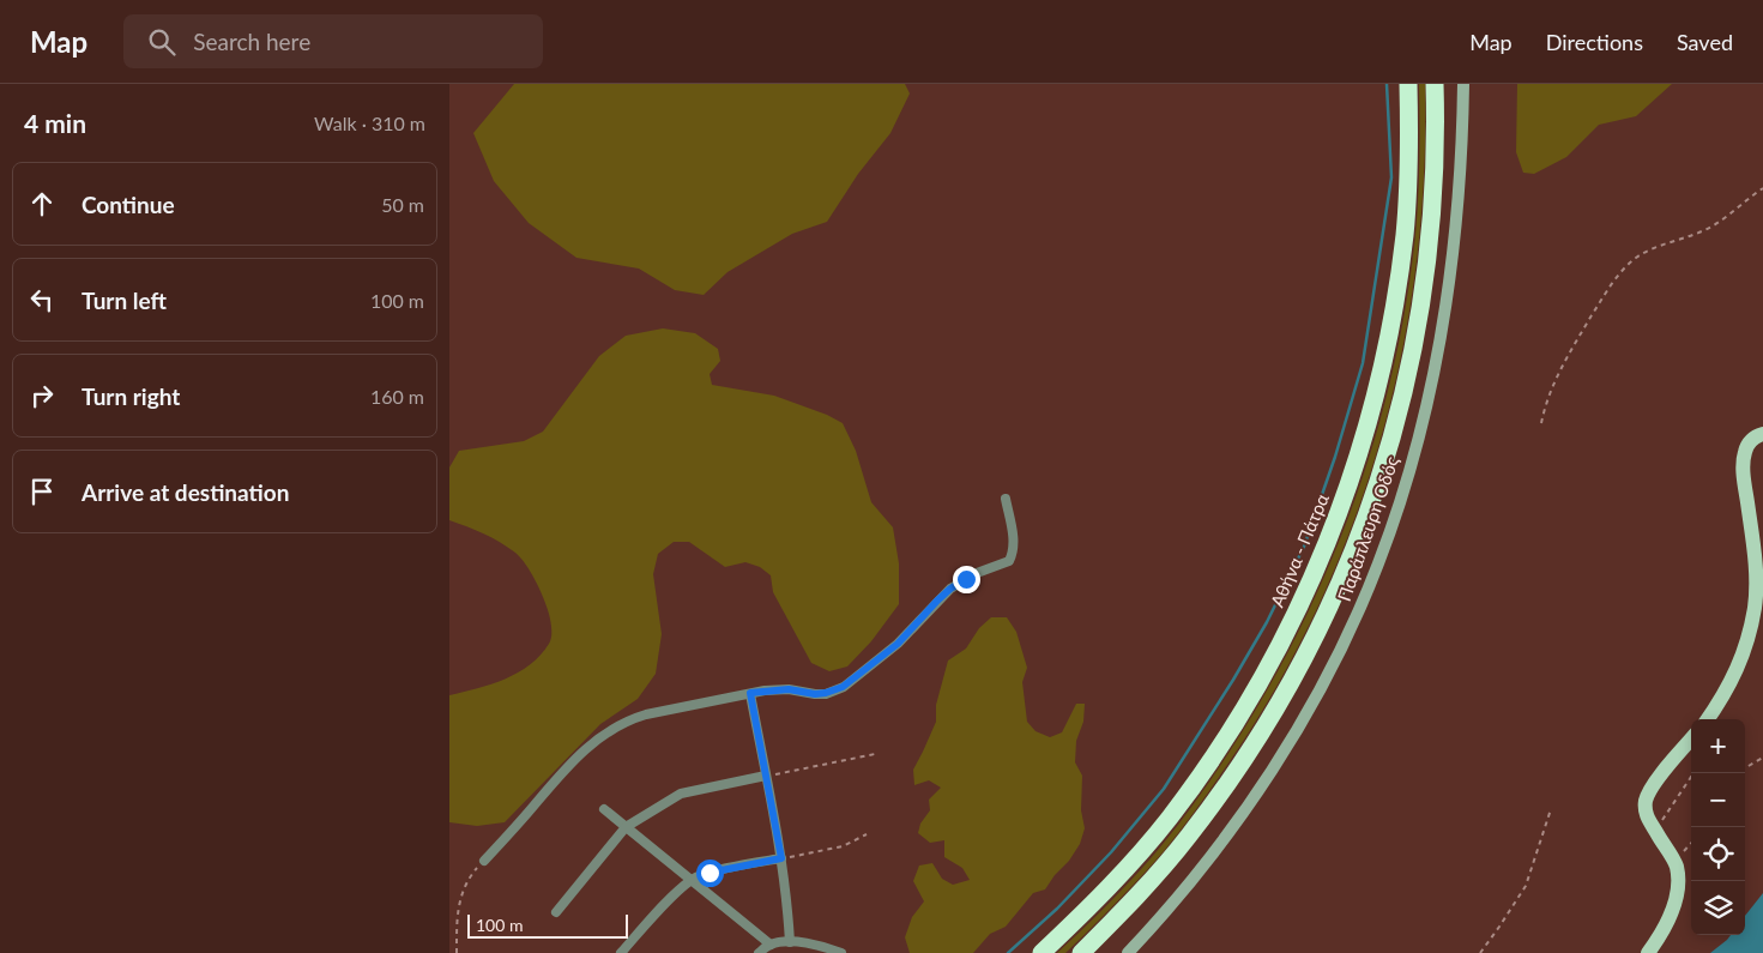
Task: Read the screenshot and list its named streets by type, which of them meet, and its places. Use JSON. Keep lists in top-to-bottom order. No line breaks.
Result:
{"streets":{"highway":["Αθήνα - Πάτρα"],"main road":["Παράπλευρη Οδός"]},"scale_bar":"100 m","page":{"header":"Map","search":"Search here","nav":["Map","Directions","Saved"],"heading":["4 min","Walk · 310 m"],"list":[["Continue","50 m"],["Turn left","100 m"],["Turn right","160 m"],"Arrive at destination"],"map_buttons":["+","−"],"scale":"100 m"}}
